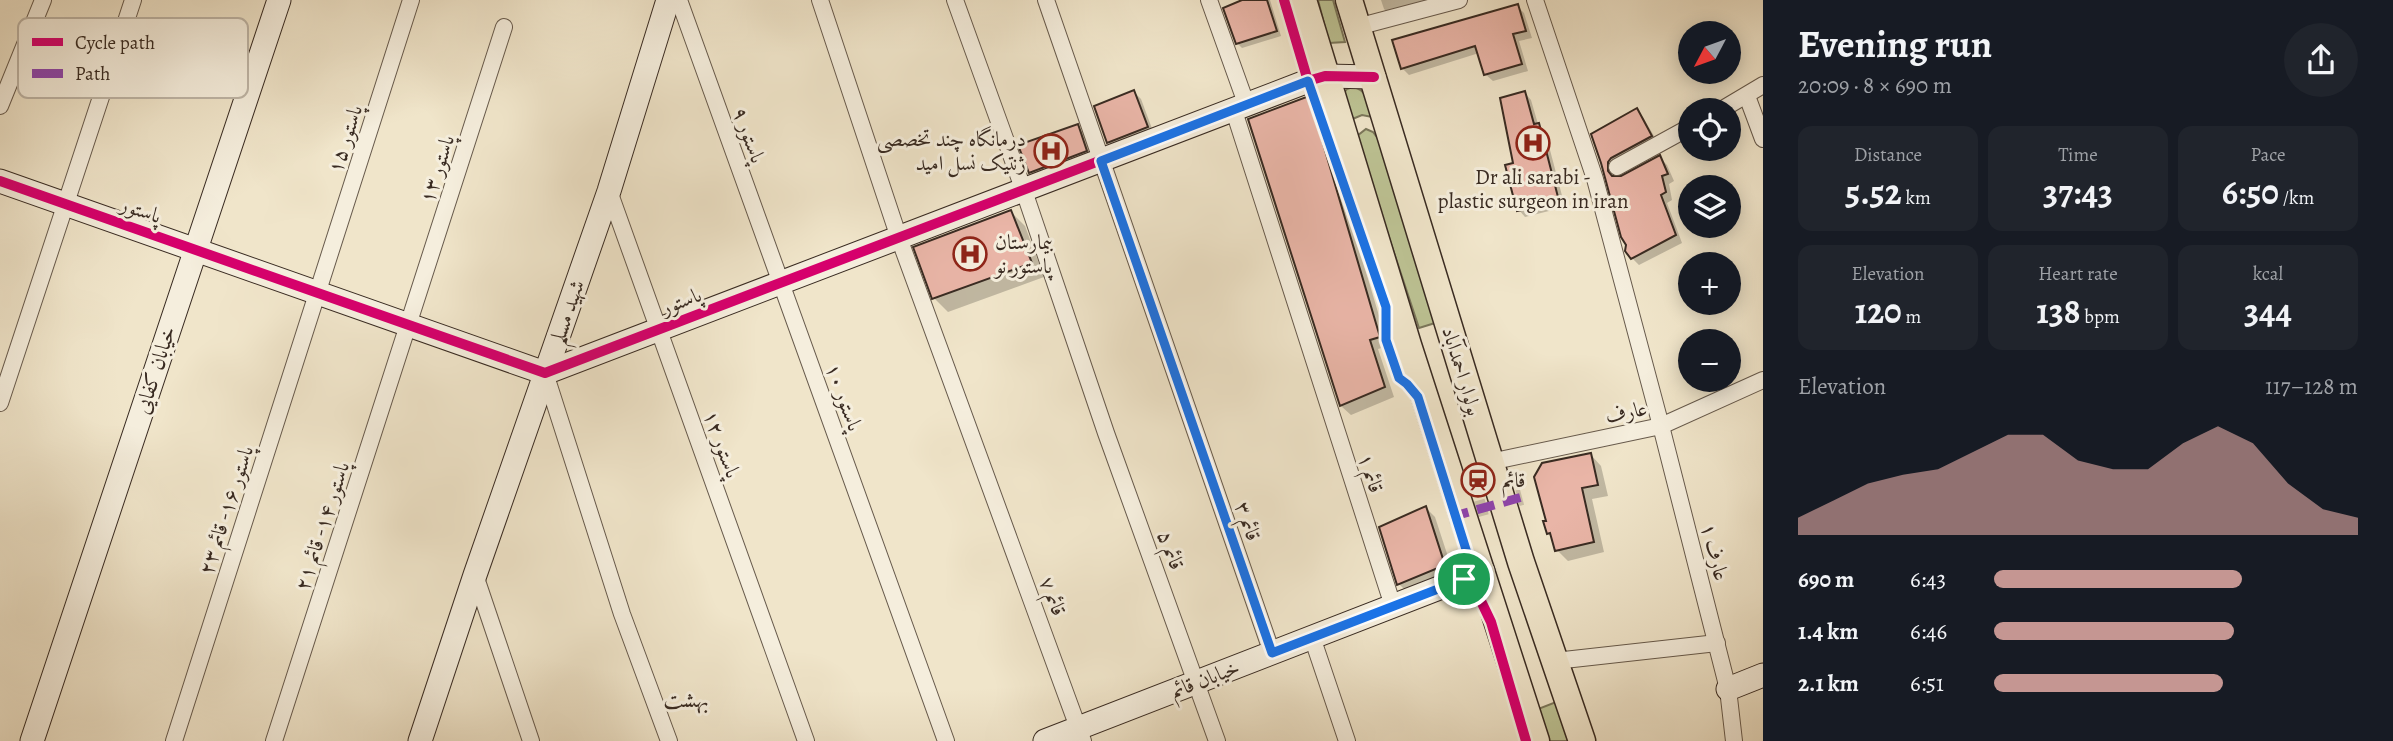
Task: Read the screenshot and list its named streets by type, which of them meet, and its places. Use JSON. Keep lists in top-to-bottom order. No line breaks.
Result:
{"streets":{"main road":["بولوار احمدآباد"],"street":["پاستور ۹","پاستور ۱۵","پاستور ۱۳","پاستور","شهید مسلم","خیابان کفایی","پاستور ۱۰","عارف","پاستور ۱۲","قائم ۱","پاستور ۱۶- قائم ۲۳","قائم ۳","پاستور ۱۴- قائم ۲۱","قائم ۵","عارف ۱","قائم ۷","خیابان قائم"]},"crossings":[["پاستور ۹","پاستور"],["پاستور ۹","شهید مسلم"],["پاستور ۹","پاستور ۱۰"],["پاستور ۱۵","پاستور"],["پاستور ۱۵","پاستور ۱۶- قائم ۲۳"],["پاستور ۱۳","پاستور"],["پاستور ۱۳","پاستور ۱۴- قائم ۲۱"],["پاستور","شهید مسلم"],["پاستور","خیابان کفایی"],["پاستور","بولوار احمدآباد"],["پاستور","پاستور ۱۰"],["پاستور","پاستور ۱۲"],["پاستور","قائم ۱"],["پاستور","پاستور ۱۶- قائم ۲۳"],["پاستور","قائم ۳"],["پاستور","پاستور ۱۴- قائم ۲۱"],["پاستور","قائم ۵"],["پاستور","قائم ۷"],["شهید مسلم","پاستور ۱۲"],["بولوار احمدآباد","عارف"],["بولوار احمدآباد","خیابان قائم"],["عارف","عارف ۱"],["قائم ۱","خیابان قائم"],["قائم ۳","خیابان قائم"],["قائم ۵","خیابان قائم"],["قائم ۷","خیابان قائم"]],"districts":["بهشت"],"places":{"hospital":["Dr ali sarabi - plastic surgeon in iran","درمانگاه چند تخصصی ژنتیک نسل امید","بیمارستان پاستور نو"],"station":["قائم"]},"legend":["Cycle path","Path"],"north":"bottom left","page":{"heading":["Evening run","20:09 · 8 × 690 m"],"map_buttons":["+","−"],"stats":[["Distance","5.52 km"],["Time","37:43"],["Pace","6:50 /km"],["Elevation","120 m"],["Heart rate","138 bpm"],["kcal","344"]],"chart":["Elevation","117–128 m"],"list":[{"name":"690 m","note":"6:43"},{"name":"1.4 km","note":"6:46"},{"name":"2.1 km","note":"6:51"}]}}
